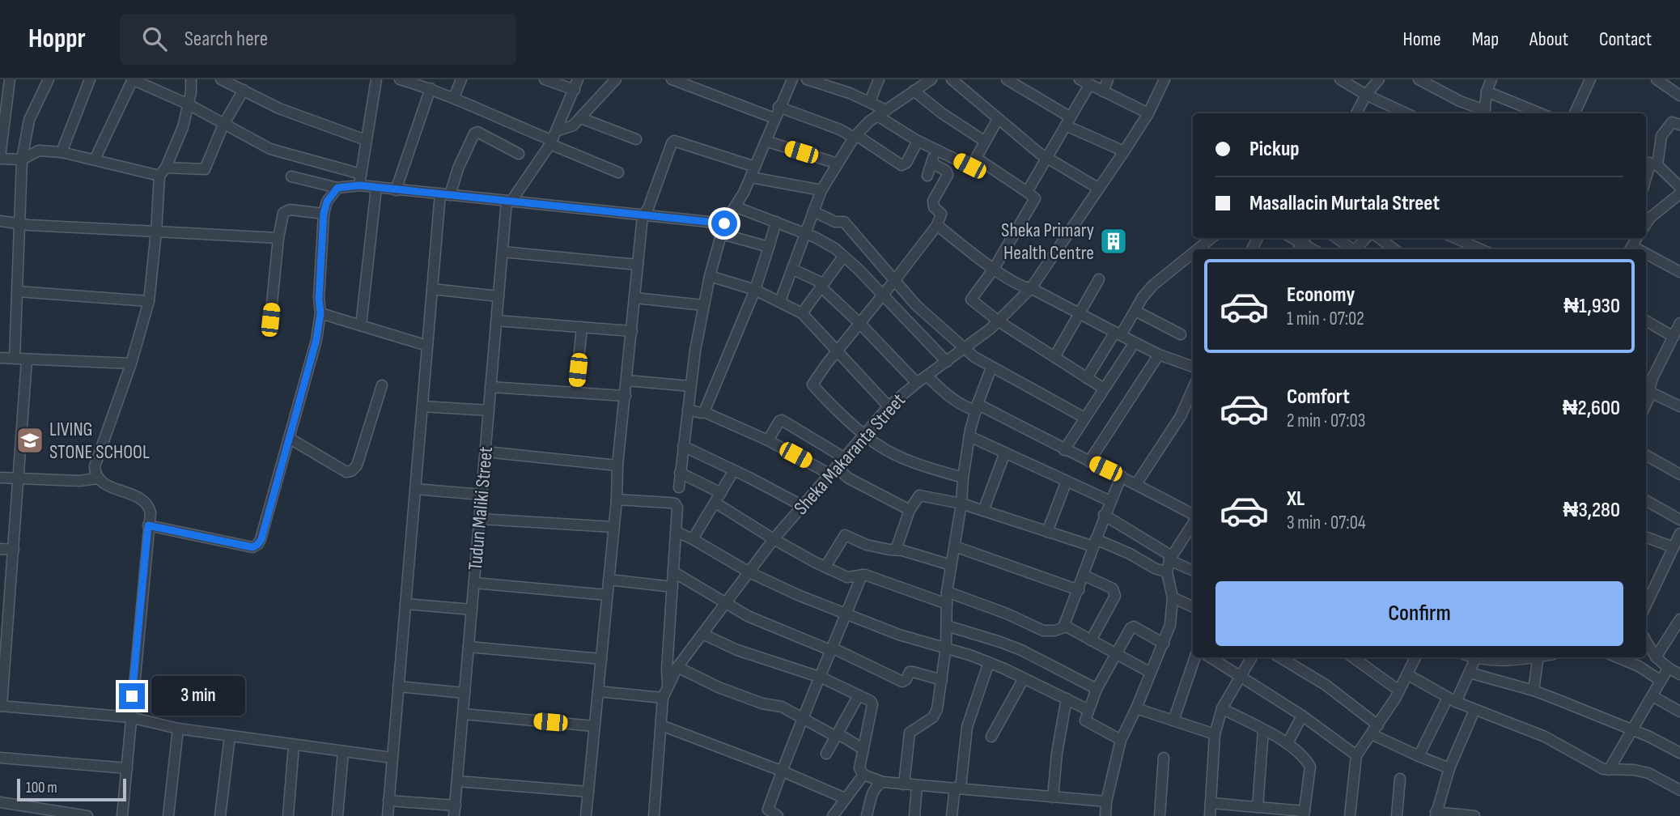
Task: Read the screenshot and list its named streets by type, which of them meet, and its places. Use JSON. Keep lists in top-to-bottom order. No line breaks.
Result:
{"streets":{"street":["Sheka Makaranta Street","Tudun Maliki Street"]},"places":{"building":["Sheka Primary Health Centre"],"school or university":["LIVING STONE SCHOOL"]},"scale_bar":"100 m","page":{"header":"Hoppr","search":"Search here","nav":["Home","Map","About","Contact"],"banner":["Pickup","Masallacin Murtala Street"],"list":[{"name":"Economy","note":"1 min · 07:02","value":"₦1,930"},{"name":"Comfort","note":"2 min · 07:03","value":"₦2,600"},{"name":"XL","note":"3 min · 07:04","value":"₦3,280"}],"buttons":"Confirm","bubble":"3 min","scale":"100 m"}}
